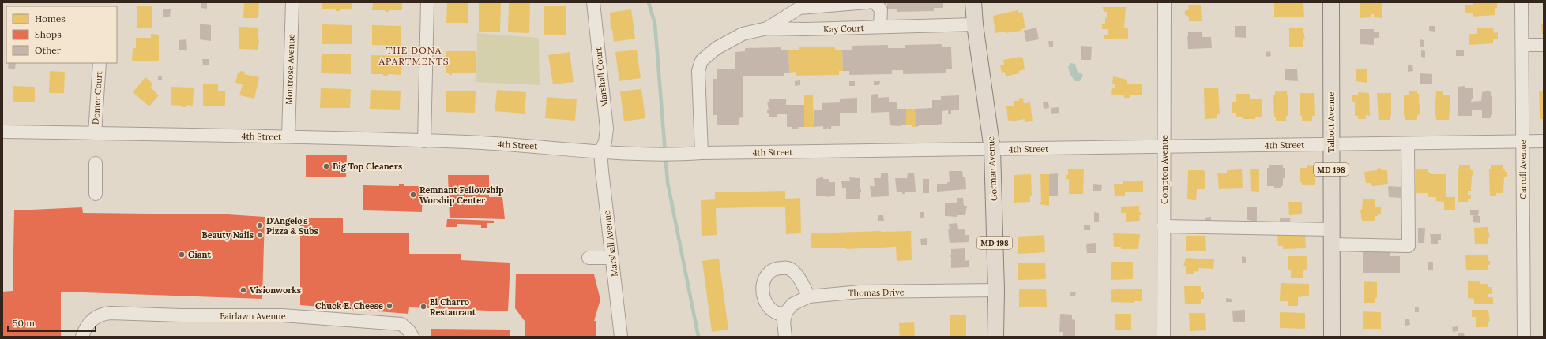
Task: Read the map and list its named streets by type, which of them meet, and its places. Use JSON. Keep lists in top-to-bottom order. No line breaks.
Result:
{"streets":{"main road":["Talbott Avenue","Gorman Avenue","MD 198"],"street":["Kay Court","Montrose Avenue","Marshall Court","Domer Court","4th Street","Compton Avenue","Carroll Avenue","Marshall Avenue","Thomas Drive","Fairlawn Avenue"]},"crossings":[["Kay Court","4th Street"],["Kay Court","Gorman Avenue"],["Montrose Avenue","4th Street"],["Marshall Court","4th Street"],["Marshall Court","Marshall Avenue"],["Domer Court","4th Street"],["Talbott Avenue","4th Street"],["4th Street","Gorman Avenue"],["4th Street","Compton Avenue"],["4th Street","Carroll Avenue"],["4th Street","Marshall Avenue"],["Gorman Avenue","Thomas Drive"]],"districts":["THE DONA APARTMENTS"],"places":["Big Top Cleaners","Remnant Fellowship Worship Center","D'Angelo's Pizza & Subs","Beauty Nails","Giant","Visionworks","Chuck E. Cheese","El Charro Restaurant"],"legend":["Homes","Shops","Other"],"scale_bar":"50 m"}
